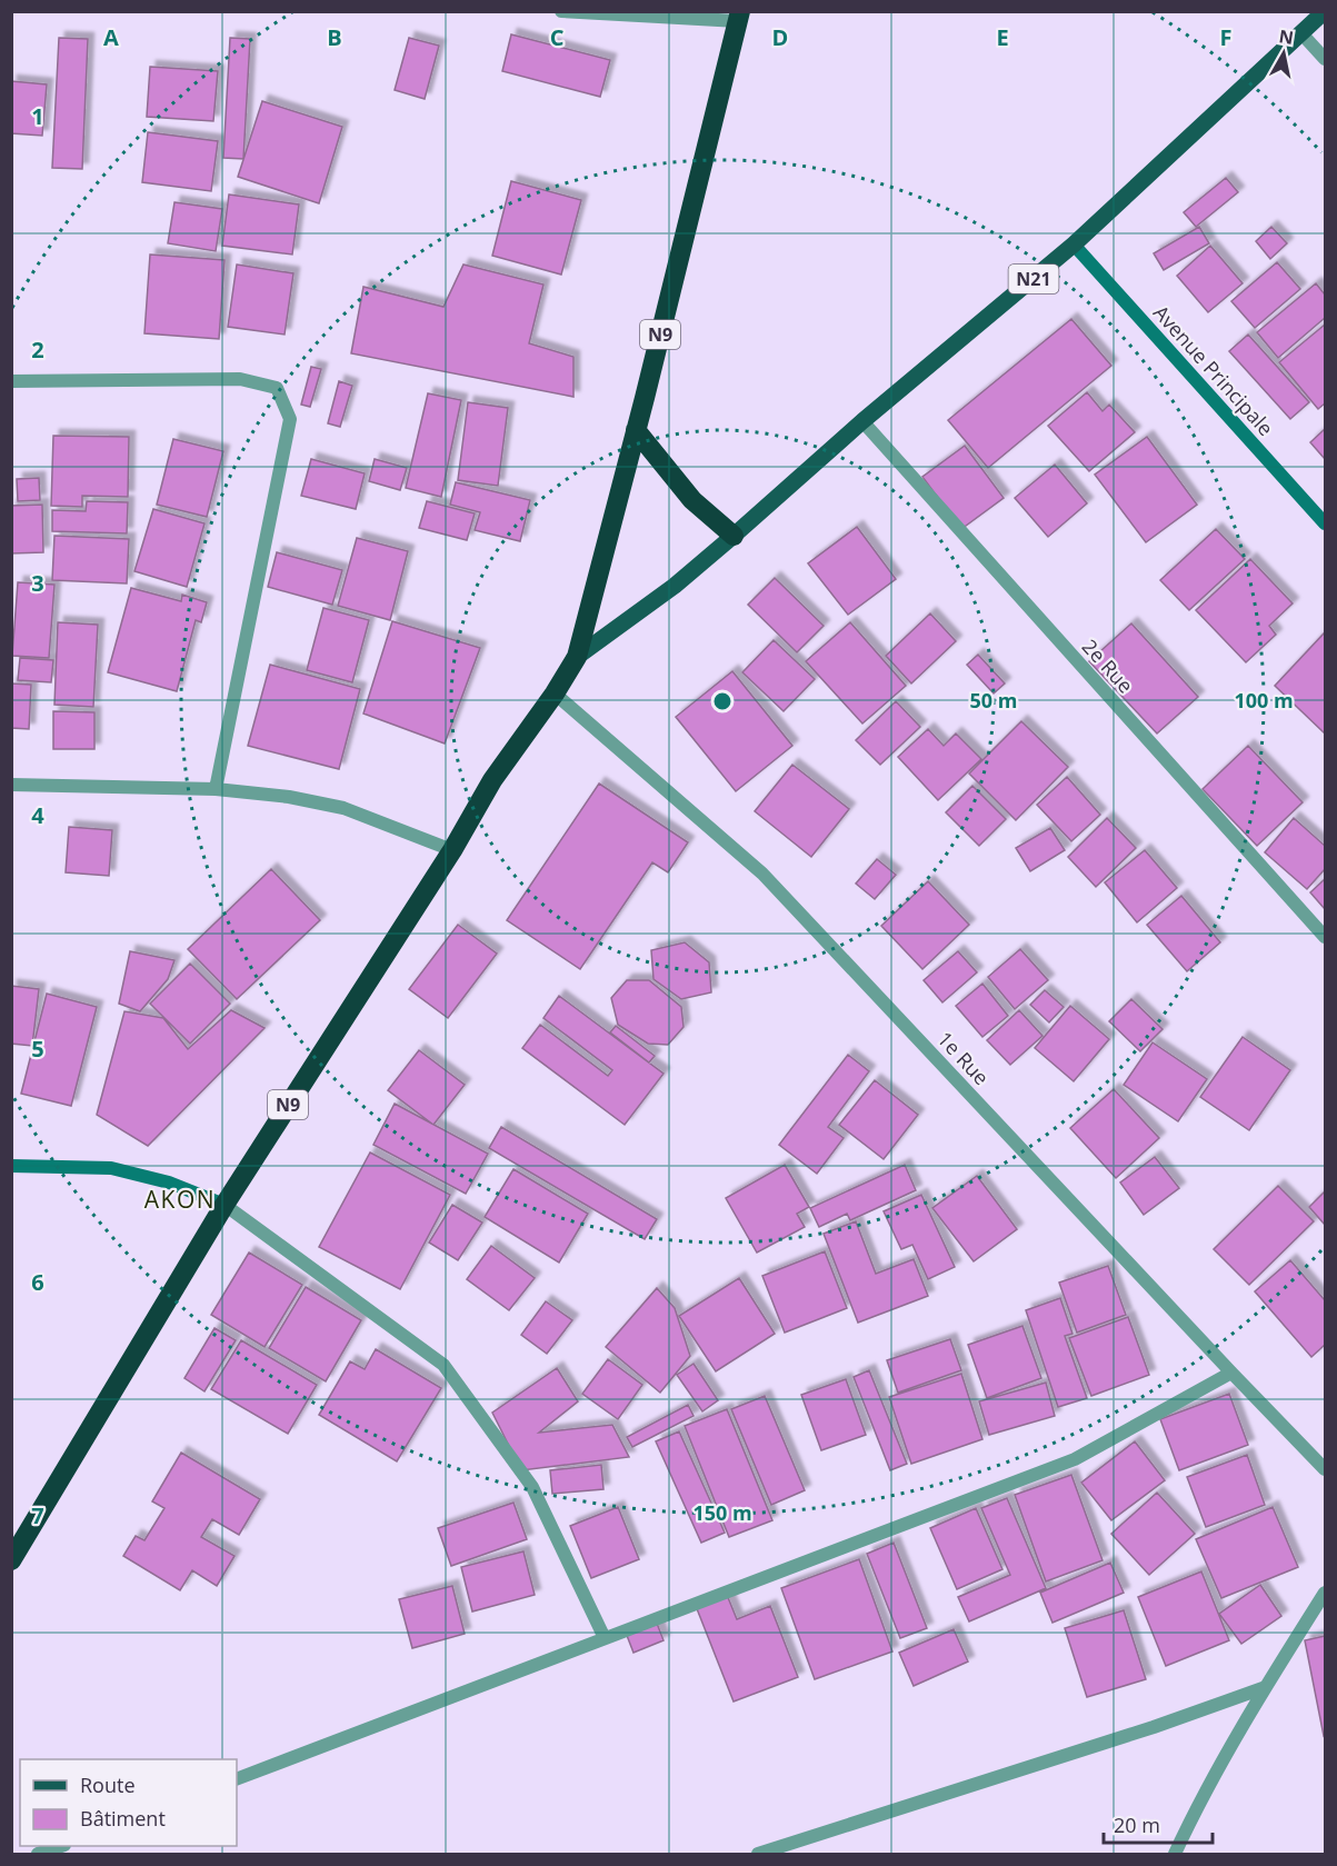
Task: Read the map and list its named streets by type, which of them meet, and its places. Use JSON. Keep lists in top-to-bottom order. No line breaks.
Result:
{"streets":{"highway":["N9"],"main road":["N21"],"street":["Avenue Principale","2e Rue","1e Rue"]},"crossings":[["N21","N9"],["N21","Avenue Principale"],["N21","2e Rue"],["N9","1e Rue"]],"districts":["AKON"],"legend":["Route","Bâtiment"],"scale_bar":"20 m","north":"top","grid":{"columns":["A","B","C","D","E","F"],"rows":["1","2","3","4","5","6","7"]},"rings":["50 m","100 m","150 m"]}
